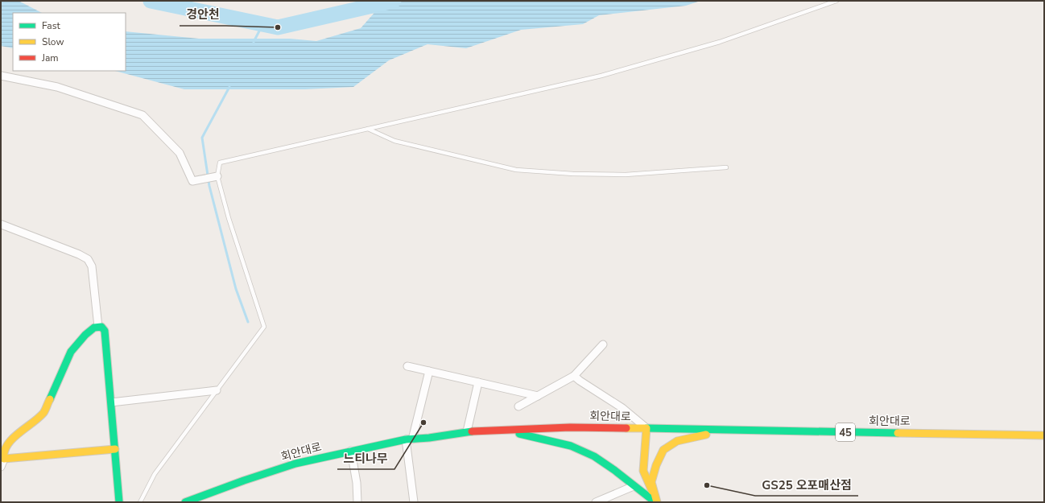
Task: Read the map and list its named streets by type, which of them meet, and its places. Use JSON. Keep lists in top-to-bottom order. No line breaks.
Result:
{"streets":{"main road":["회안대로","45"]},"places":["경안천","느티나무","GS25 오포매산점"],"legend":["Fast","Slow","Jam"]}
